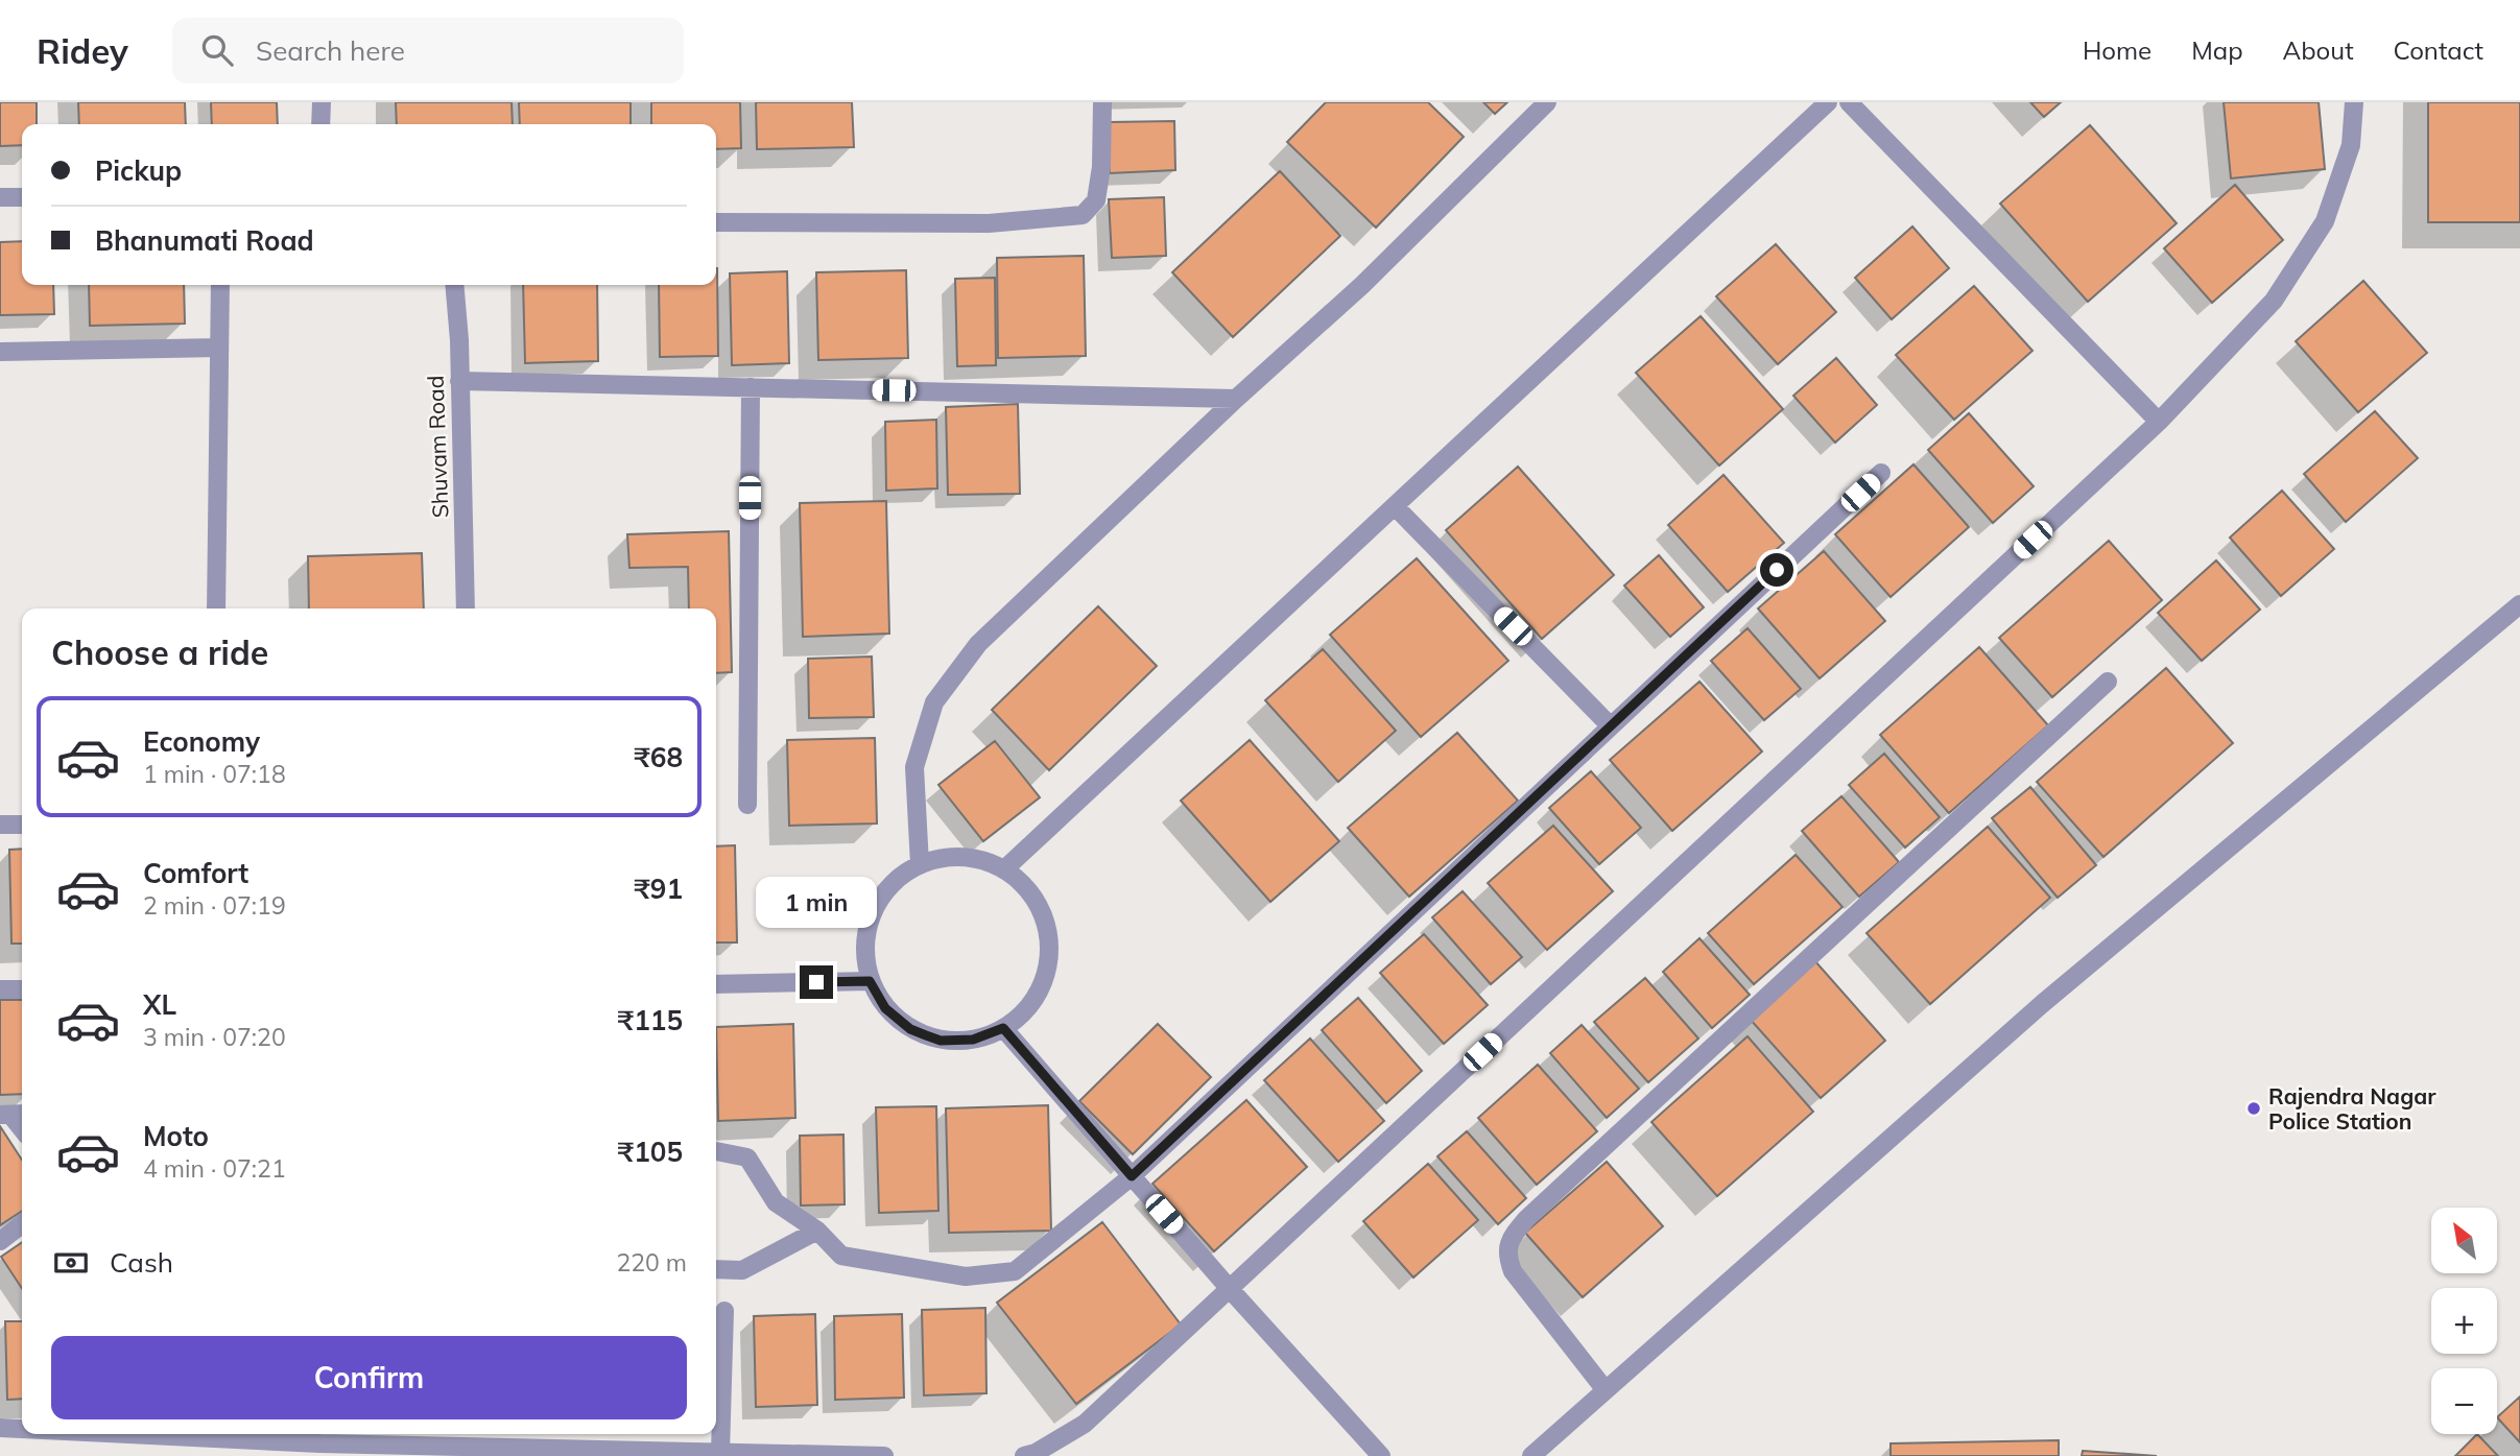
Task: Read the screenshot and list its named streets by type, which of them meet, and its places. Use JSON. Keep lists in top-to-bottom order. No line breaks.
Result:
{"streets":{"street":["Shuvam Road"]},"places":["Rajendra Nagar Police Station"],"north":"top left","page":{"header":"Ridey","search":"Search here","nav":["Home","Map","About","Contact"],"banner":["Pickup","Bhanumati Road"],"heading":"Choose a ride","list":[{"name":"Economy","note":"1 min · 07:18","value":"₹68"},{"name":"Comfort","note":"2 min · 07:19","value":"₹91"},{"name":"XL","note":"3 min · 07:20","value":"₹115"},{"name":"Moto","note":"4 min · 07:21","value":"₹105"}],"bubble":"1 min","map_buttons":["+","−"],"pay":["Cash","220 m"],"buttons":"Confirm"}}
